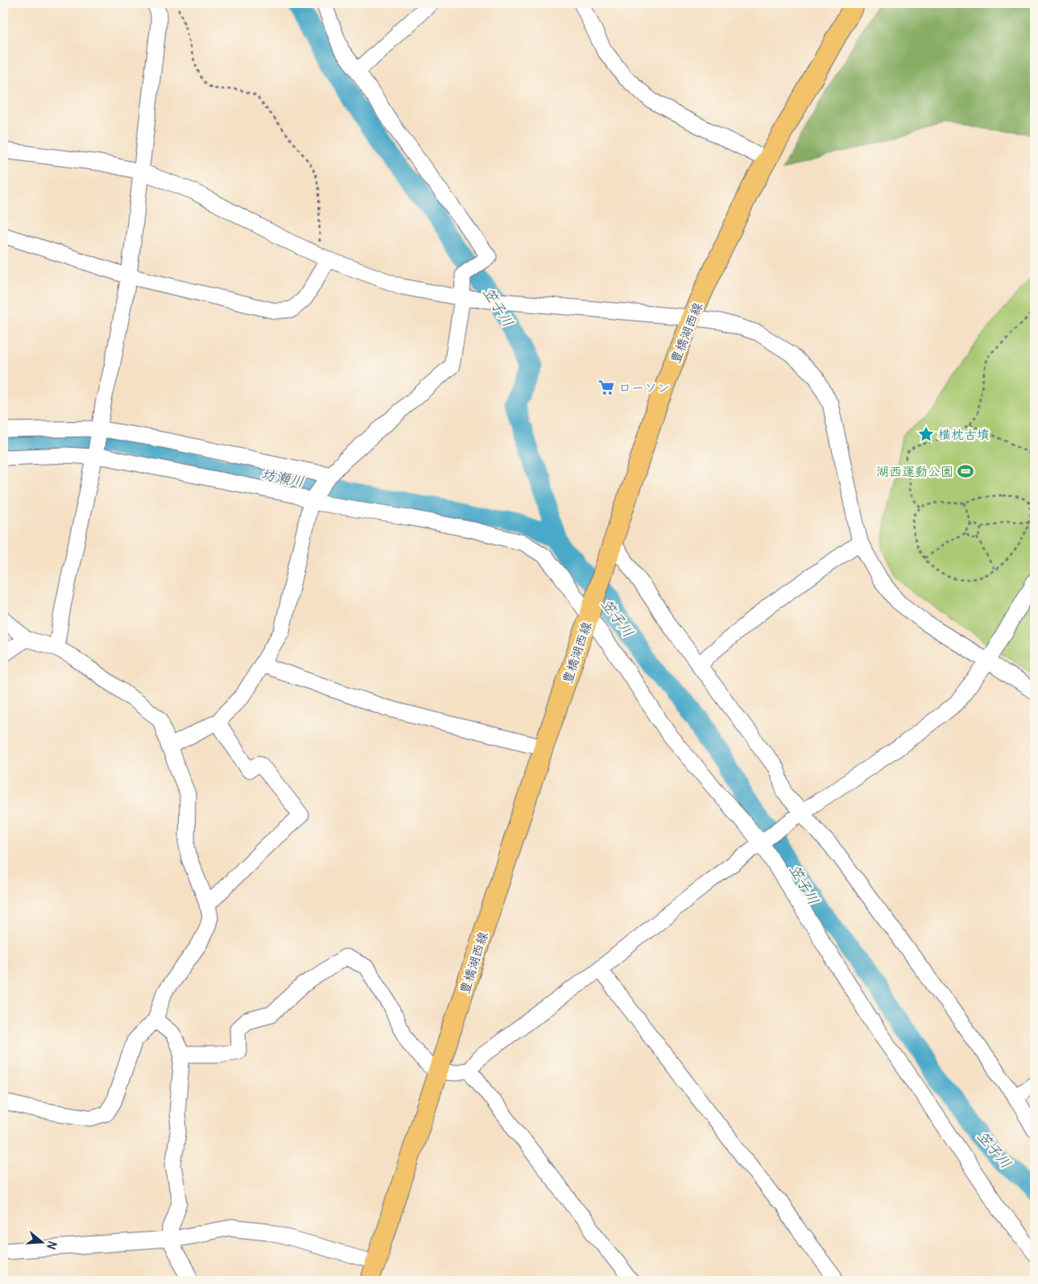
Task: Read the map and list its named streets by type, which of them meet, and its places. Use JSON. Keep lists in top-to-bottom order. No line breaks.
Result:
{"streets":{"main road":["豊橋湖西線"]},"water":["笠子川","坊瀬川"],"places":{"supermarket":["ローソン"],"place":["横枕古墳"],"sports":["湖西運動公園"]},"north":"right"}
